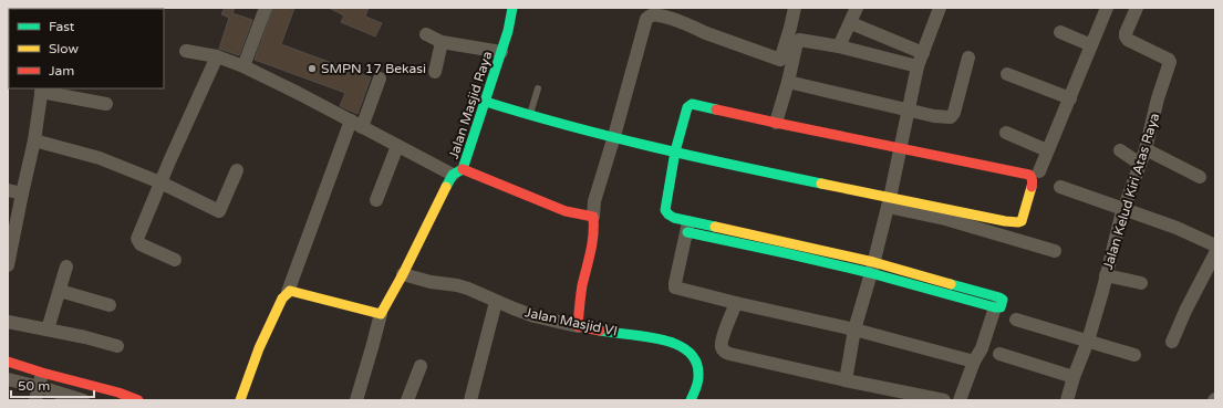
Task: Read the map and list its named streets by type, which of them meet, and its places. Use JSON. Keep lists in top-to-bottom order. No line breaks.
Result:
{"streets":{"street":["Jalan Masjid Raya","Jalan Kelud Kiri Atas Raya","Jalan Masjid VI"]},"crossings":[["Jalan Masjid Raya","Jalan Masjid VI"]],"places":["SMPN 17 Bekasi"],"legend":["Fast","Slow","Jam"],"scale_bar":"50 m"}
